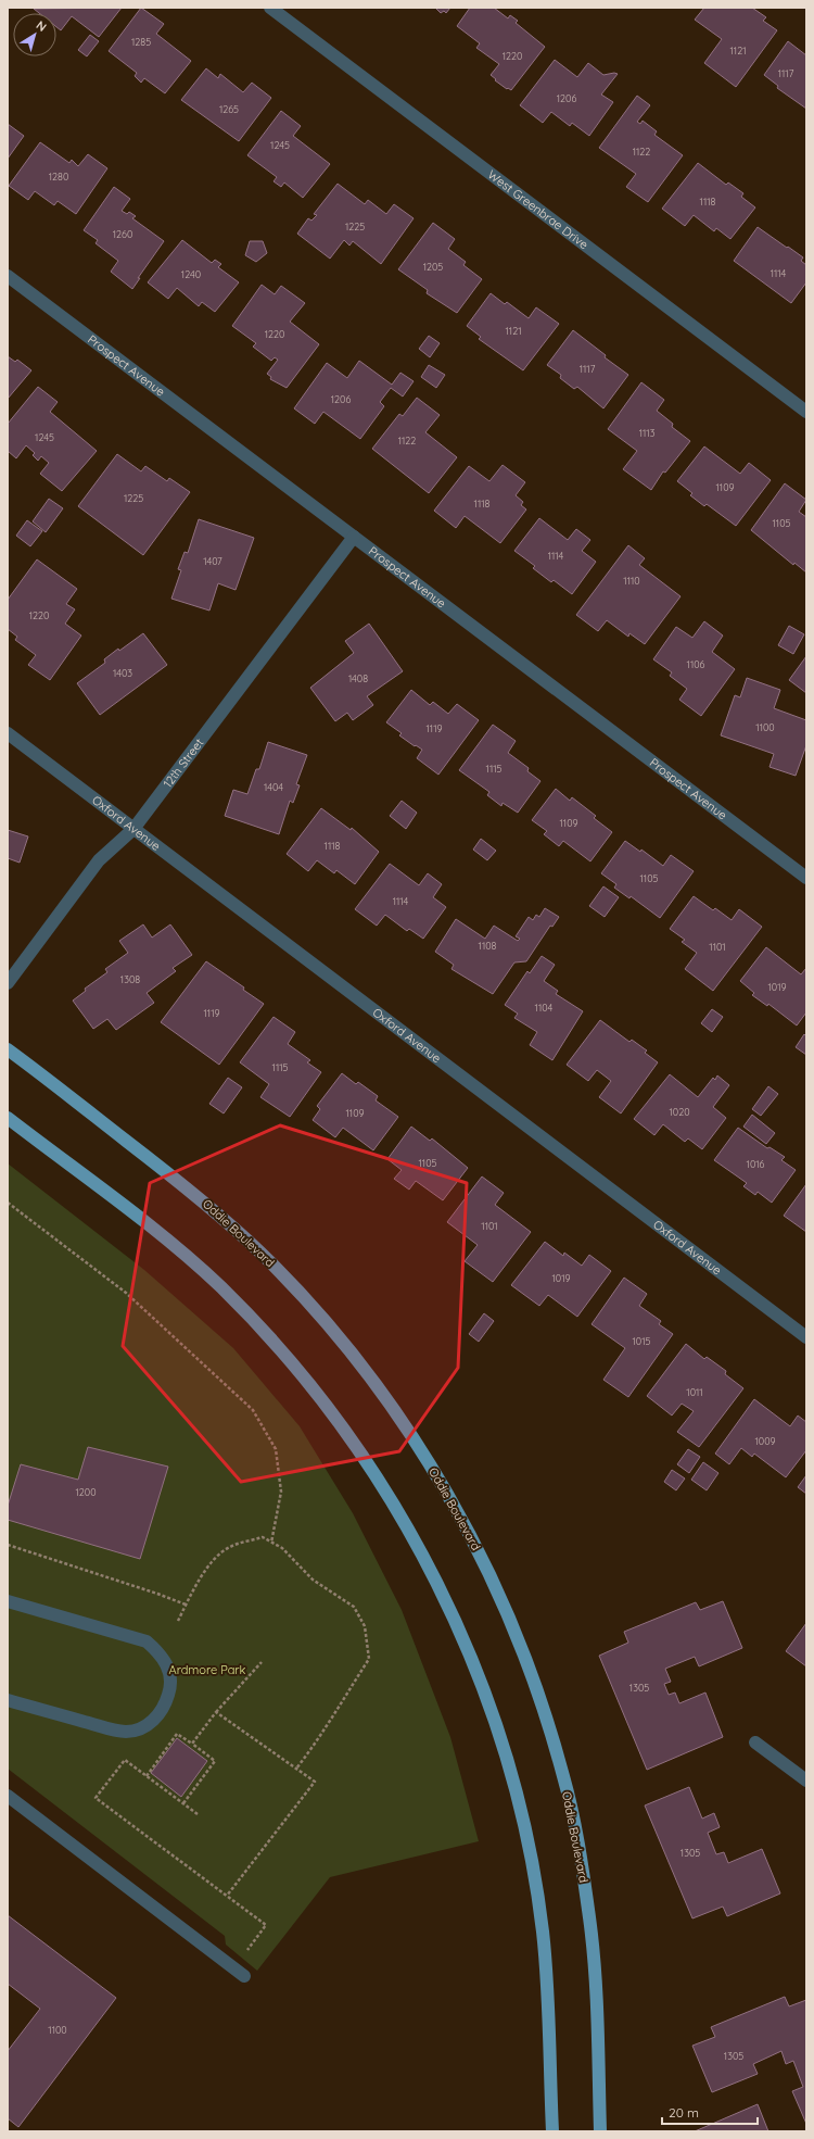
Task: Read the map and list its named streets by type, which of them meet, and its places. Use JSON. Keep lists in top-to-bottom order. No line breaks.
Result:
{"streets":{"main road":["Oddie Boulevard"],"street":["West Greenbrae Drive","Prospect Avenue","12th Street","Oxford Avenue"]},"crossings":[["Prospect Avenue","12th Street"],["12th Street","Oxford Avenue"]],"parks":["Ardmore Park"],"house_numbers":["1285","1121","1220","1117","1206","1265","1245","1122","1280","1118","1225","1260","1205","1114","1240","1121","1220","1117","1206","1113","1245","1122","1109","1225","1118","1105","1114","1407","1110","1220","1106","1403","1408","1100","1119","1115","1404","1109","1118","1105","1114","1108","1101","1308","1019","1104","1119","1115","1020","1109","1105","1016","1101","1019","1015","1011","1009","1200","1305","1305","1100","1305"],"scale_bar":"20 m","north":"top right"}
